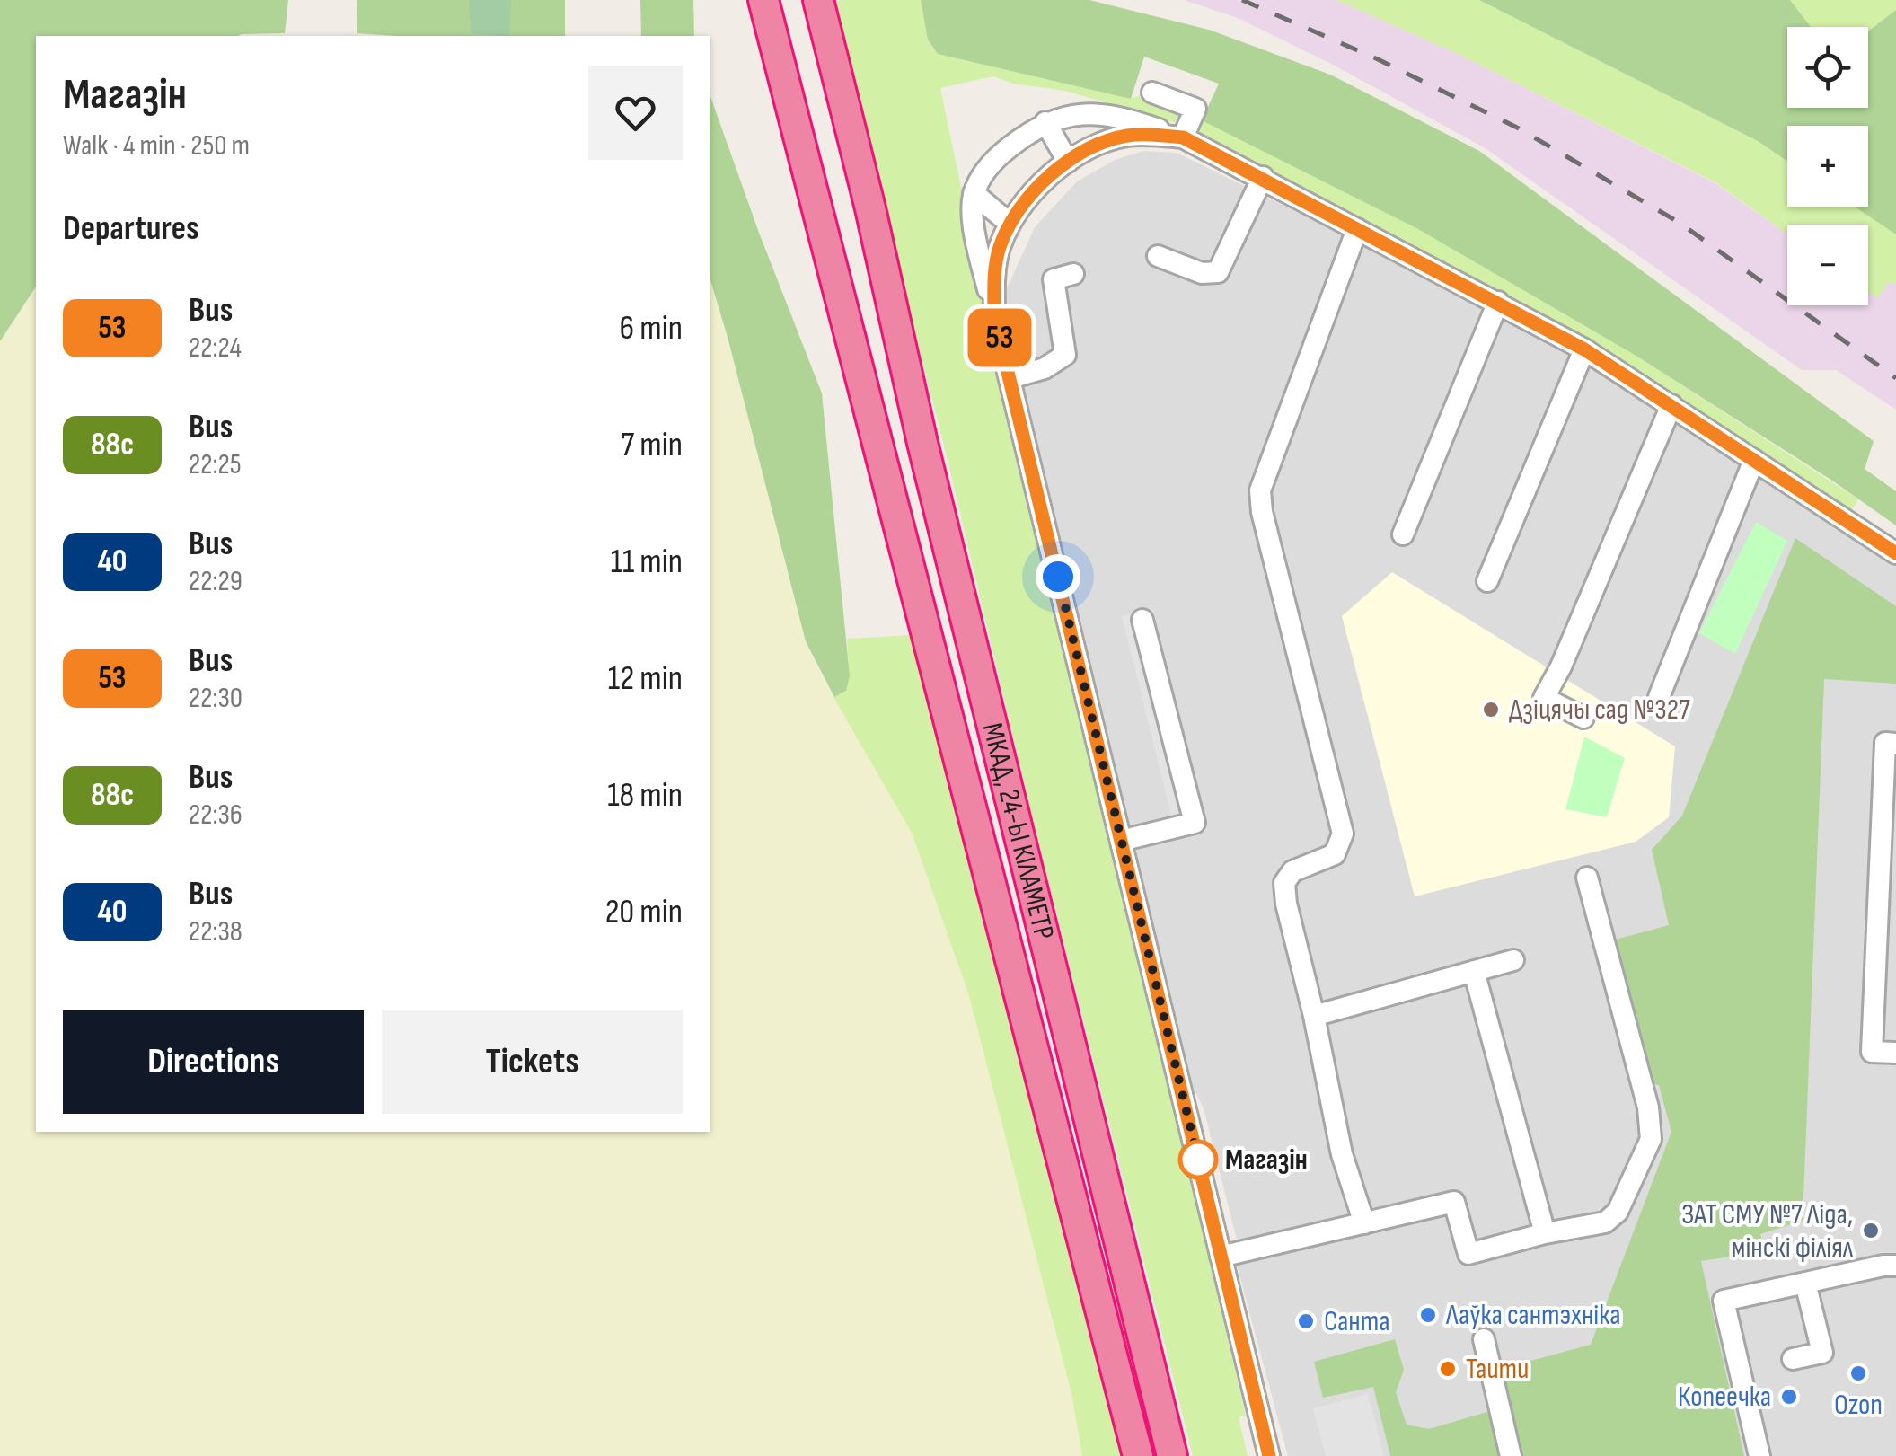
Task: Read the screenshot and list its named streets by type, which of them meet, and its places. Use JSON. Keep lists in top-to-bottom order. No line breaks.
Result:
{"streets":{"highway":["МКАД, 24-Ы КІЛАМЕТР"]},"places":["Дзіцячы сад №327","Магазін","ЗАТ СМУ №7 Ліда, мінскі філіял","Лаўка сантэхніка","Санта","Таити","Ozon","Копеечка"],"lines":["bus line 53"],"page":{"on_map":"53","map_buttons":["+","−"],"heading":[["Магазін","Walk · 4 min · 250 m"],"Departures"],"list":[{"mark":"53","name":"Bus","note":"22:24","value":"6 min"},{"mark":"88с","name":"Bus","note":"22:25","value":"7 min"},{"mark":"40","name":"Bus","note":"22:29","value":"11 min"},{"mark":"53","name":"Bus","note":"22:30","value":"12 min"},{"mark":"88с","name":"Bus","note":"22:36","value":"18 min"},{"mark":"40","name":"Bus","note":"22:38","value":"20 min"}],"buttons":["Directions","Tickets"]}}
